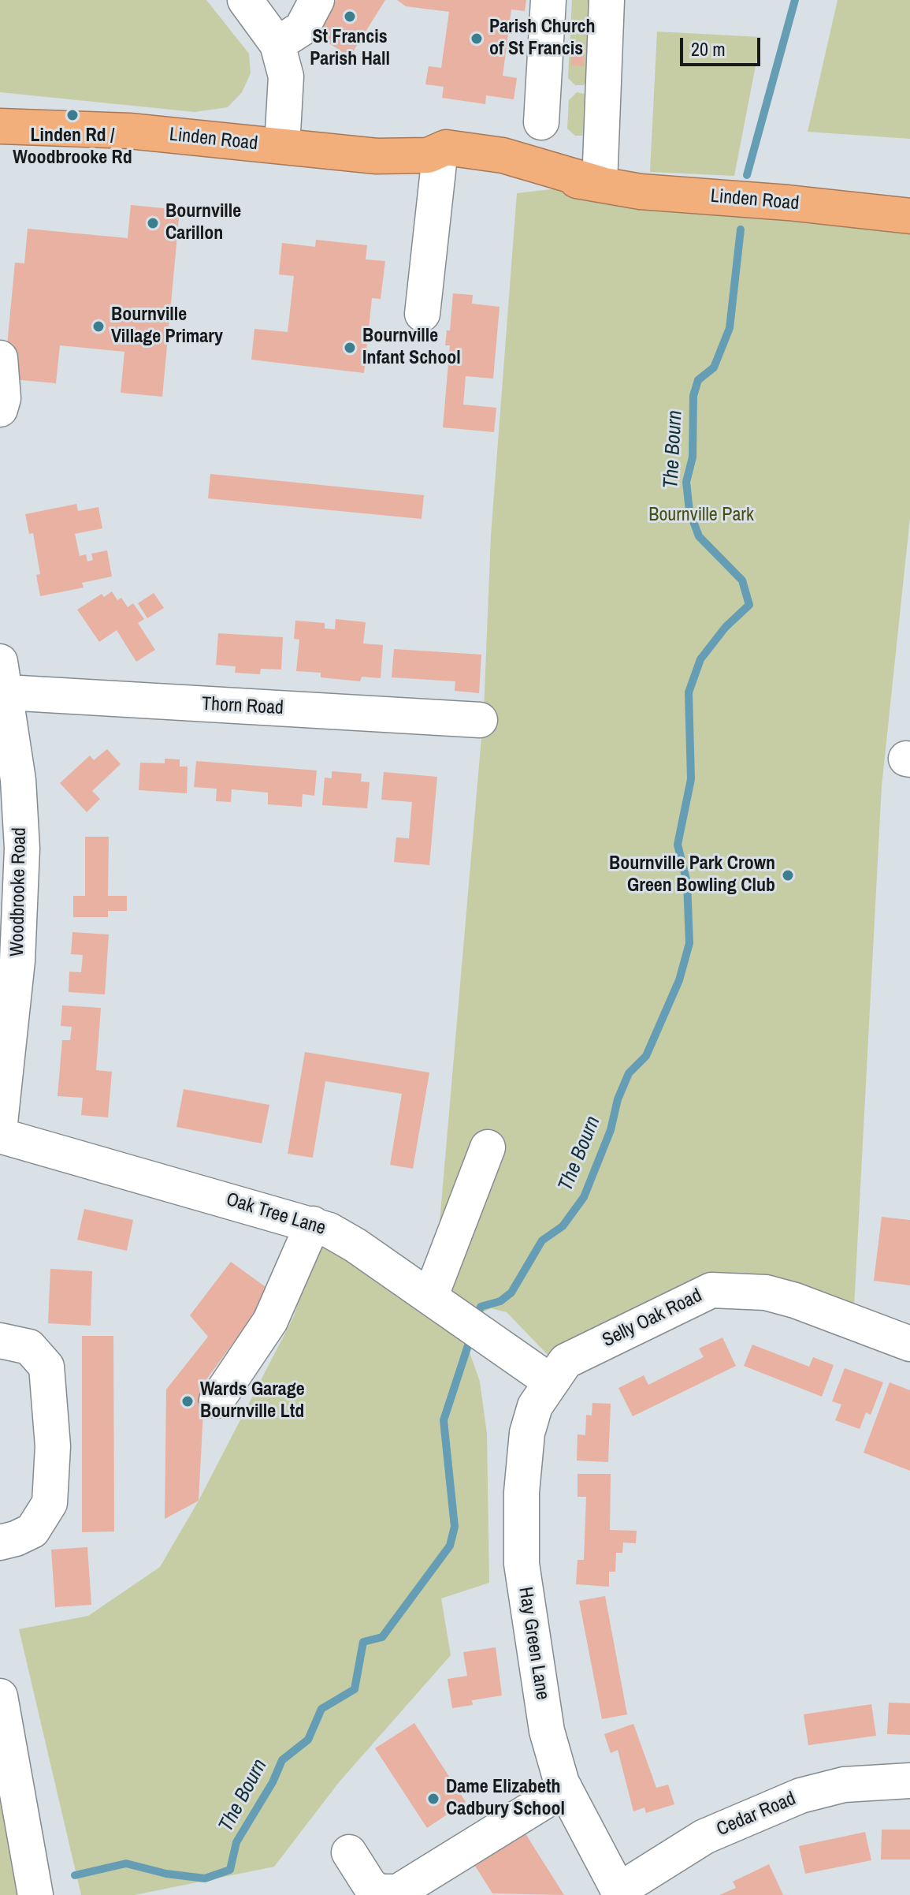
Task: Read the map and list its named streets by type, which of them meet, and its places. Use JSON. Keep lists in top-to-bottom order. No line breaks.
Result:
{"streets":{"highway":["Linden Road"],"street":["Thorn Road","Woodbrooke Road","Oak Tree Lane","Selly Oak Road","Hay Green Lane","Cedar Road"]},"crossings":[["Thorn Road","Woodbrooke Road"],["Oak Tree Lane","Selly Oak Road"],["Oak Tree Lane","Hay Green Lane"],["Selly Oak Road","Hay Green Lane"],["Hay Green Lane","Cedar Road"]],"water":["The Bourn"],"parks":["Bournville Park"],"places":["St Francis Parish Hall","Parish Church of St Francis","Linden Rd / Woodbrooke Rd","Bournville Carillon","Bournville Village Primary","Bournville Infant School","Bournville Park Crown Green Bowling Club","Wards Garage Bournville Ltd","Dame Elizabeth Cadbury School"],"scale_bar":"20 m"}
